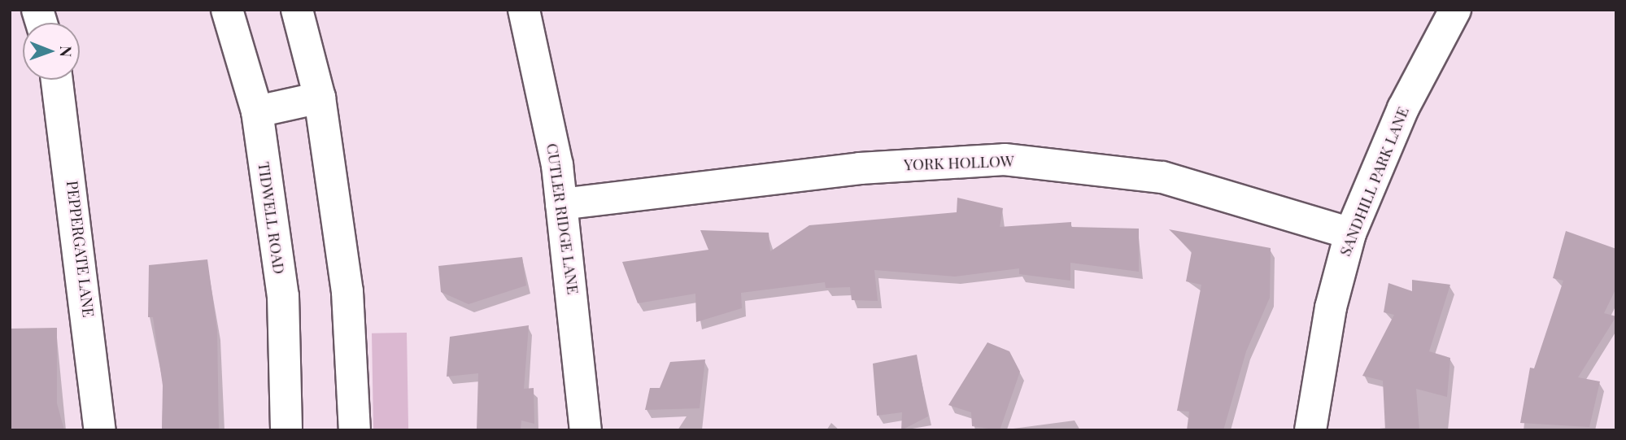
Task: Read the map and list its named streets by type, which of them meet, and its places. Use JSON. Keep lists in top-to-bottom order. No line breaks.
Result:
{"streets":{"street":["YORK HOLLOW","SANDHILL PARK LANE","TIDWELL ROAD","CUTLER RIDGE LANE","PEPPERGATE LANE"]},"crossings":[["YORK HOLLOW","SANDHILL PARK LANE"],["YORK HOLLOW","CUTLER RIDGE LANE"]],"north":"right"}
